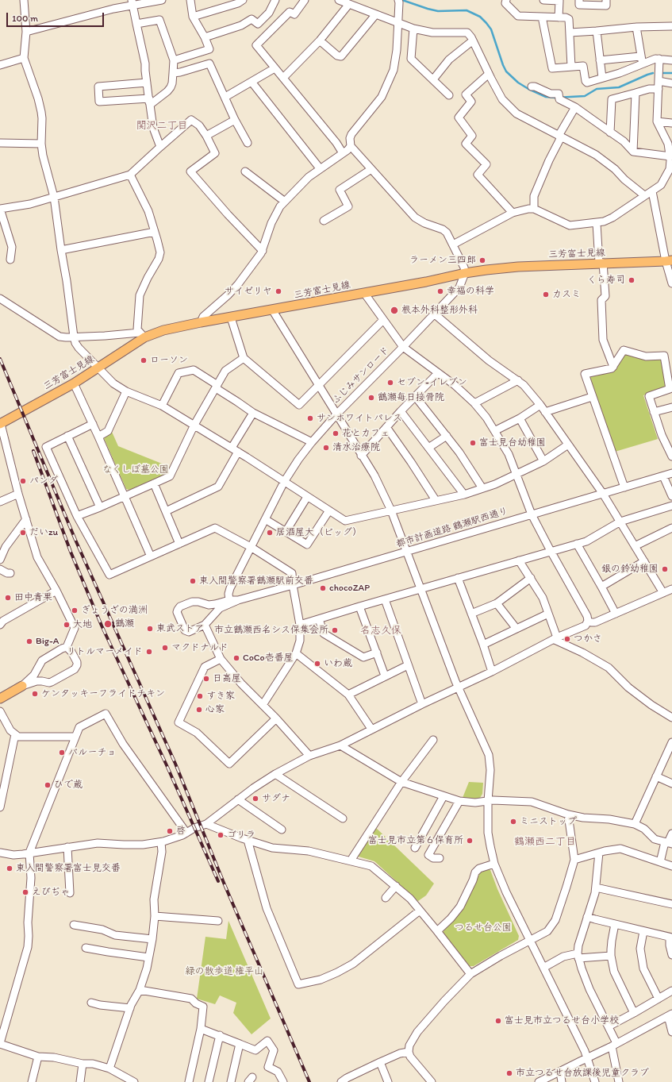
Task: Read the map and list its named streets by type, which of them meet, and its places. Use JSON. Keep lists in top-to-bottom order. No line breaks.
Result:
{"streets":{"main road":["三芳富士見線"],"street":["ふじみサンロード","都市計画道路 鶴瀬駅西通り"]},"crossings":[["三芳富士見線","ふじみサンロード"]],"districts":["関沢二丁目","名志久保","鶴瀬西二丁目"],"parks":["なくしぼ墓公園","つるせ台公園","緑の散歩道 権平山"],"places":["ラーメン三四郎","くら寿司","サイゼリヤ","幸福の科学","カスミ","根本外科整形外科","ローソン","セブン-イレブン","鶴瀬毎日接骨院","サンホワイトパレス","花とカフェ","富士見台幼稚園","清水治療院","パンダ","だいzu","居酒屋大（ビッグ）","銀の鈴幼稚園","東入間警察署鶴瀬駅前交番","chocoZAP","田中青果","ぎょうざの満洲","鶴瀬","大地","東武ストア","市立鶴瀬西名シス保集会所","つかさ","Big-A","マクドナルド","リトルマーメイド","CoCo壱番屋","いわ蔵","日高屋","ケンタッキーフライドチキン","すき家","心家","バルーチョ","ひで蔵","サダナ","ミニストップ","啓","ゴリラ","富士見市立第６保育所","東入間警察署富士見交番","えびぢゃ","富士見市立つるせ台小学校","市立つるせ台放課後児童クラブ"],"scale_bar":"100 m"}
